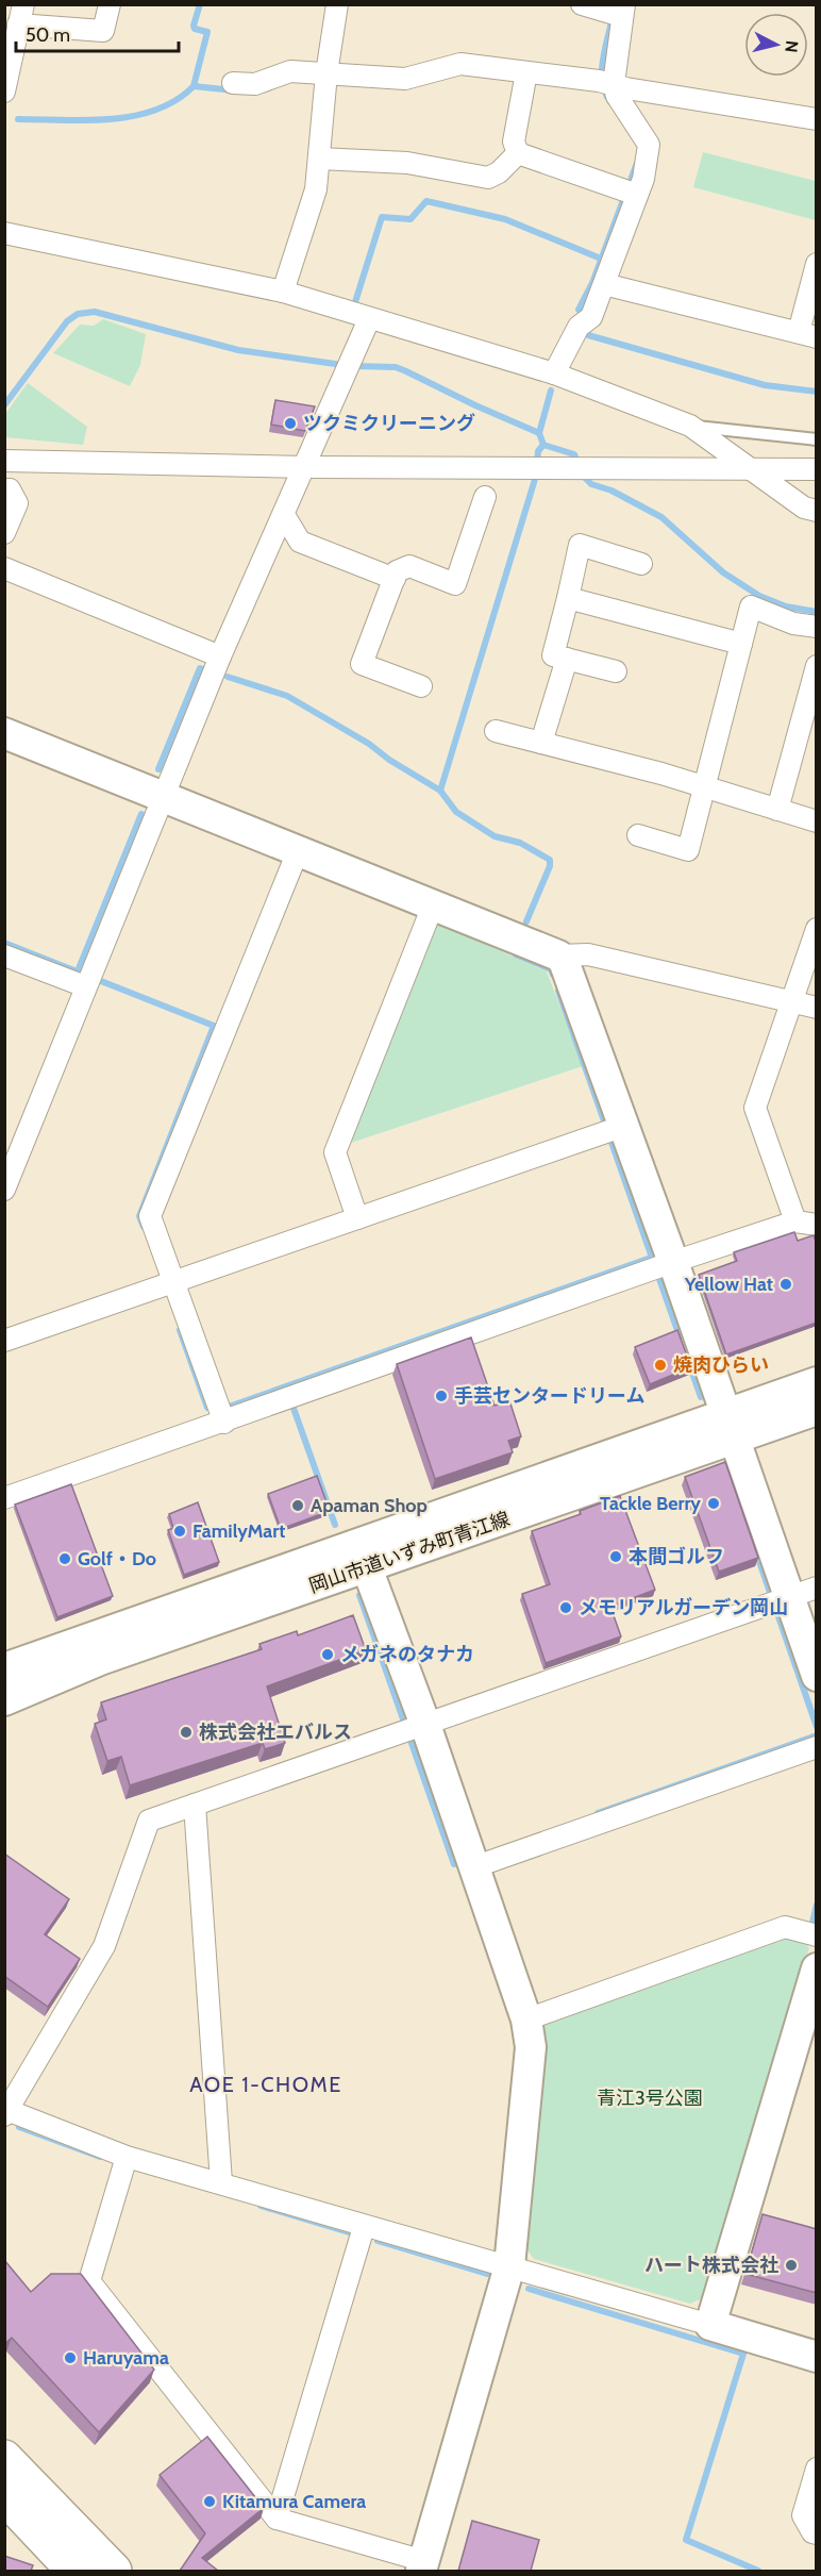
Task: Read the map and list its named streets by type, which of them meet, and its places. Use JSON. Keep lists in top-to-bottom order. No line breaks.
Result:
{"streets":{"street":["岡山市道いずみ町青江線"]},"districts":["AOE 1-CHOME"],"parks":["青江3号公園"],"places":["ツクミクリーニング","Yellow Hat","焼肉ひらい","手芸センタードリーム","Tackle Berry","Apaman Shop","FamilyMart","本間ゴルフ","Golf・Do","メモリアルガーデン岡山","メガネのタナカ","株式会社エバルス","ハート株式会社","Haruyama","Kitamura Camera"],"scale_bar":"50 m","north":"right"}
